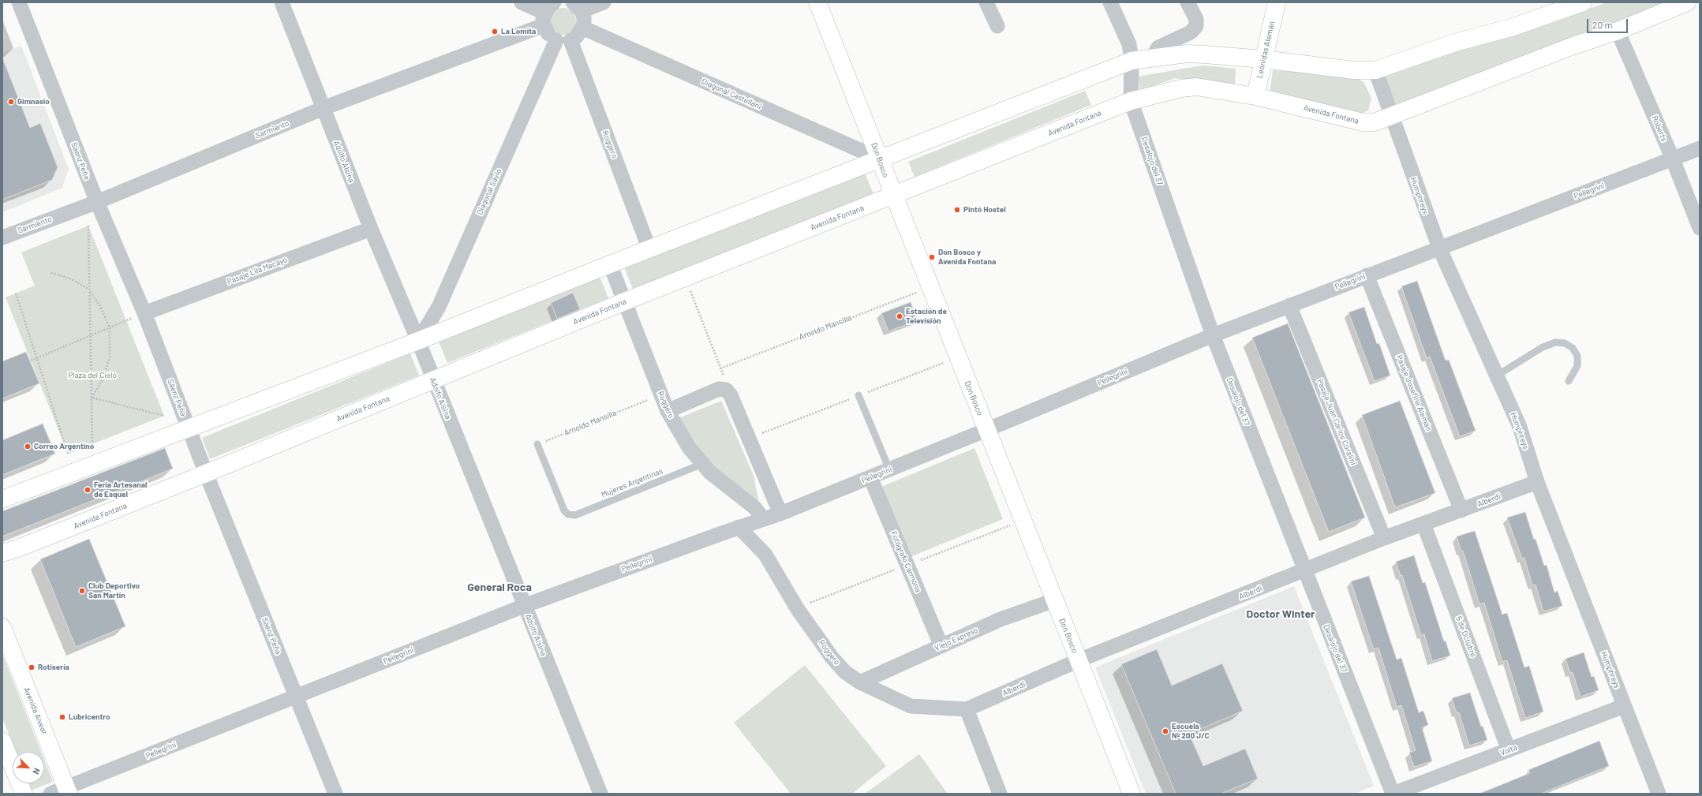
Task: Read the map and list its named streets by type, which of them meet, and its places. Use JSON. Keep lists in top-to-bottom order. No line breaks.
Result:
{"streets":{"street":["Leónidas Alemán","Diagonal Castellani","Avenida Fontana","Roberts","Sarmiento","Roggero","Don Bosco","Sáenz Peña","Desalojo del 37","Adolfo Alsina","Pellegrini","Diagonal Savio","Humphreys","Pasaje Lila Macayo","Pasaje Josefina Alemán","Pasaje Juan Carlos Coralini","Alberdi","Fotógrafo Carmona","5 de Octubre","Viejo Expreso","Avenida Alvear","Volta"],"lane":["Mujeres Argentinas"],"path":["Arnoldo Mansilla"]},"crossings":[["Leónidas Alemán","Avenida Fontana"],["Diagonal Castellani","Don Bosco"],["Avenida Fontana","Roberts"],["Avenida Fontana","Roggero"],["Avenida Fontana","Don Bosco"],["Avenida Fontana","Sáenz Peña"],["Avenida Fontana","Desalojo del 37"],["Avenida Fontana","Adolfo Alsina"],["Avenida Fontana","Humphreys"],["Roberts","Pellegrini"],["Sarmiento","Sáenz Peña"],["Sarmiento","Adolfo Alsina"],["Roggero","Pellegrini"],["Roggero","Diagonal Savio"],["Roggero","Arnoldo Mansilla"],["Roggero","Mujeres Argentinas"],["Roggero","Alberdi"],["Roggero","Viejo Expreso"],["Don Bosco","Pellegrini"],["Don Bosco","Arnoldo Mansilla"],["Don Bosco","Alberdi"],["Don Bosco","Viejo Expreso"],["Sáenz Peña","Pellegrini"],["Sáenz Peña","Pasaje Lila Macayo"],["Desalojo del 37","Pellegrini"],["Desalojo del 37","Alberdi"],["Desalojo del 37","Volta"],["Adolfo Alsina","Pellegrini"],["Adolfo Alsina","Diagonal Savio"],["Adolfo Alsina","Pasaje Lila Macayo"],["Pellegrini","Humphreys"],["Pellegrini","Pasaje Josefina Alemán"],["Pellegrini","Pasaje Juan Carlos Coralini"],["Pellegrini","Fotógrafo Carmona"],["Pellegrini","Avenida Alvear"],["Humphreys","Alberdi"],["Humphreys","Volta"],["Arnoldo Mansilla","Mujeres Argentinas"],["Pasaje Josefina Alemán","Alberdi"],["Pasaje Juan Carlos Coralini","Alberdi"],["Alberdi","5 de Octubre"],["Fotógrafo Carmona","Viejo Expreso"],["5 de Octubre","Volta"]],"districts":["General Roca","Doctor Winter"],"parks":["Plaza del Cielo"],"places":["La Lomita","Gimnasio","Pintó Hostel","Don Bosco y Avenida Fontana","Estación de Televisión","Correo Argentino","Feria Artesanal de Esquel","Club Deportivo San Martín","Rotisería","Lubricentro","Escuela Nº 200 J/C"],"scale_bar":"20 m","north":"bottom right"}
